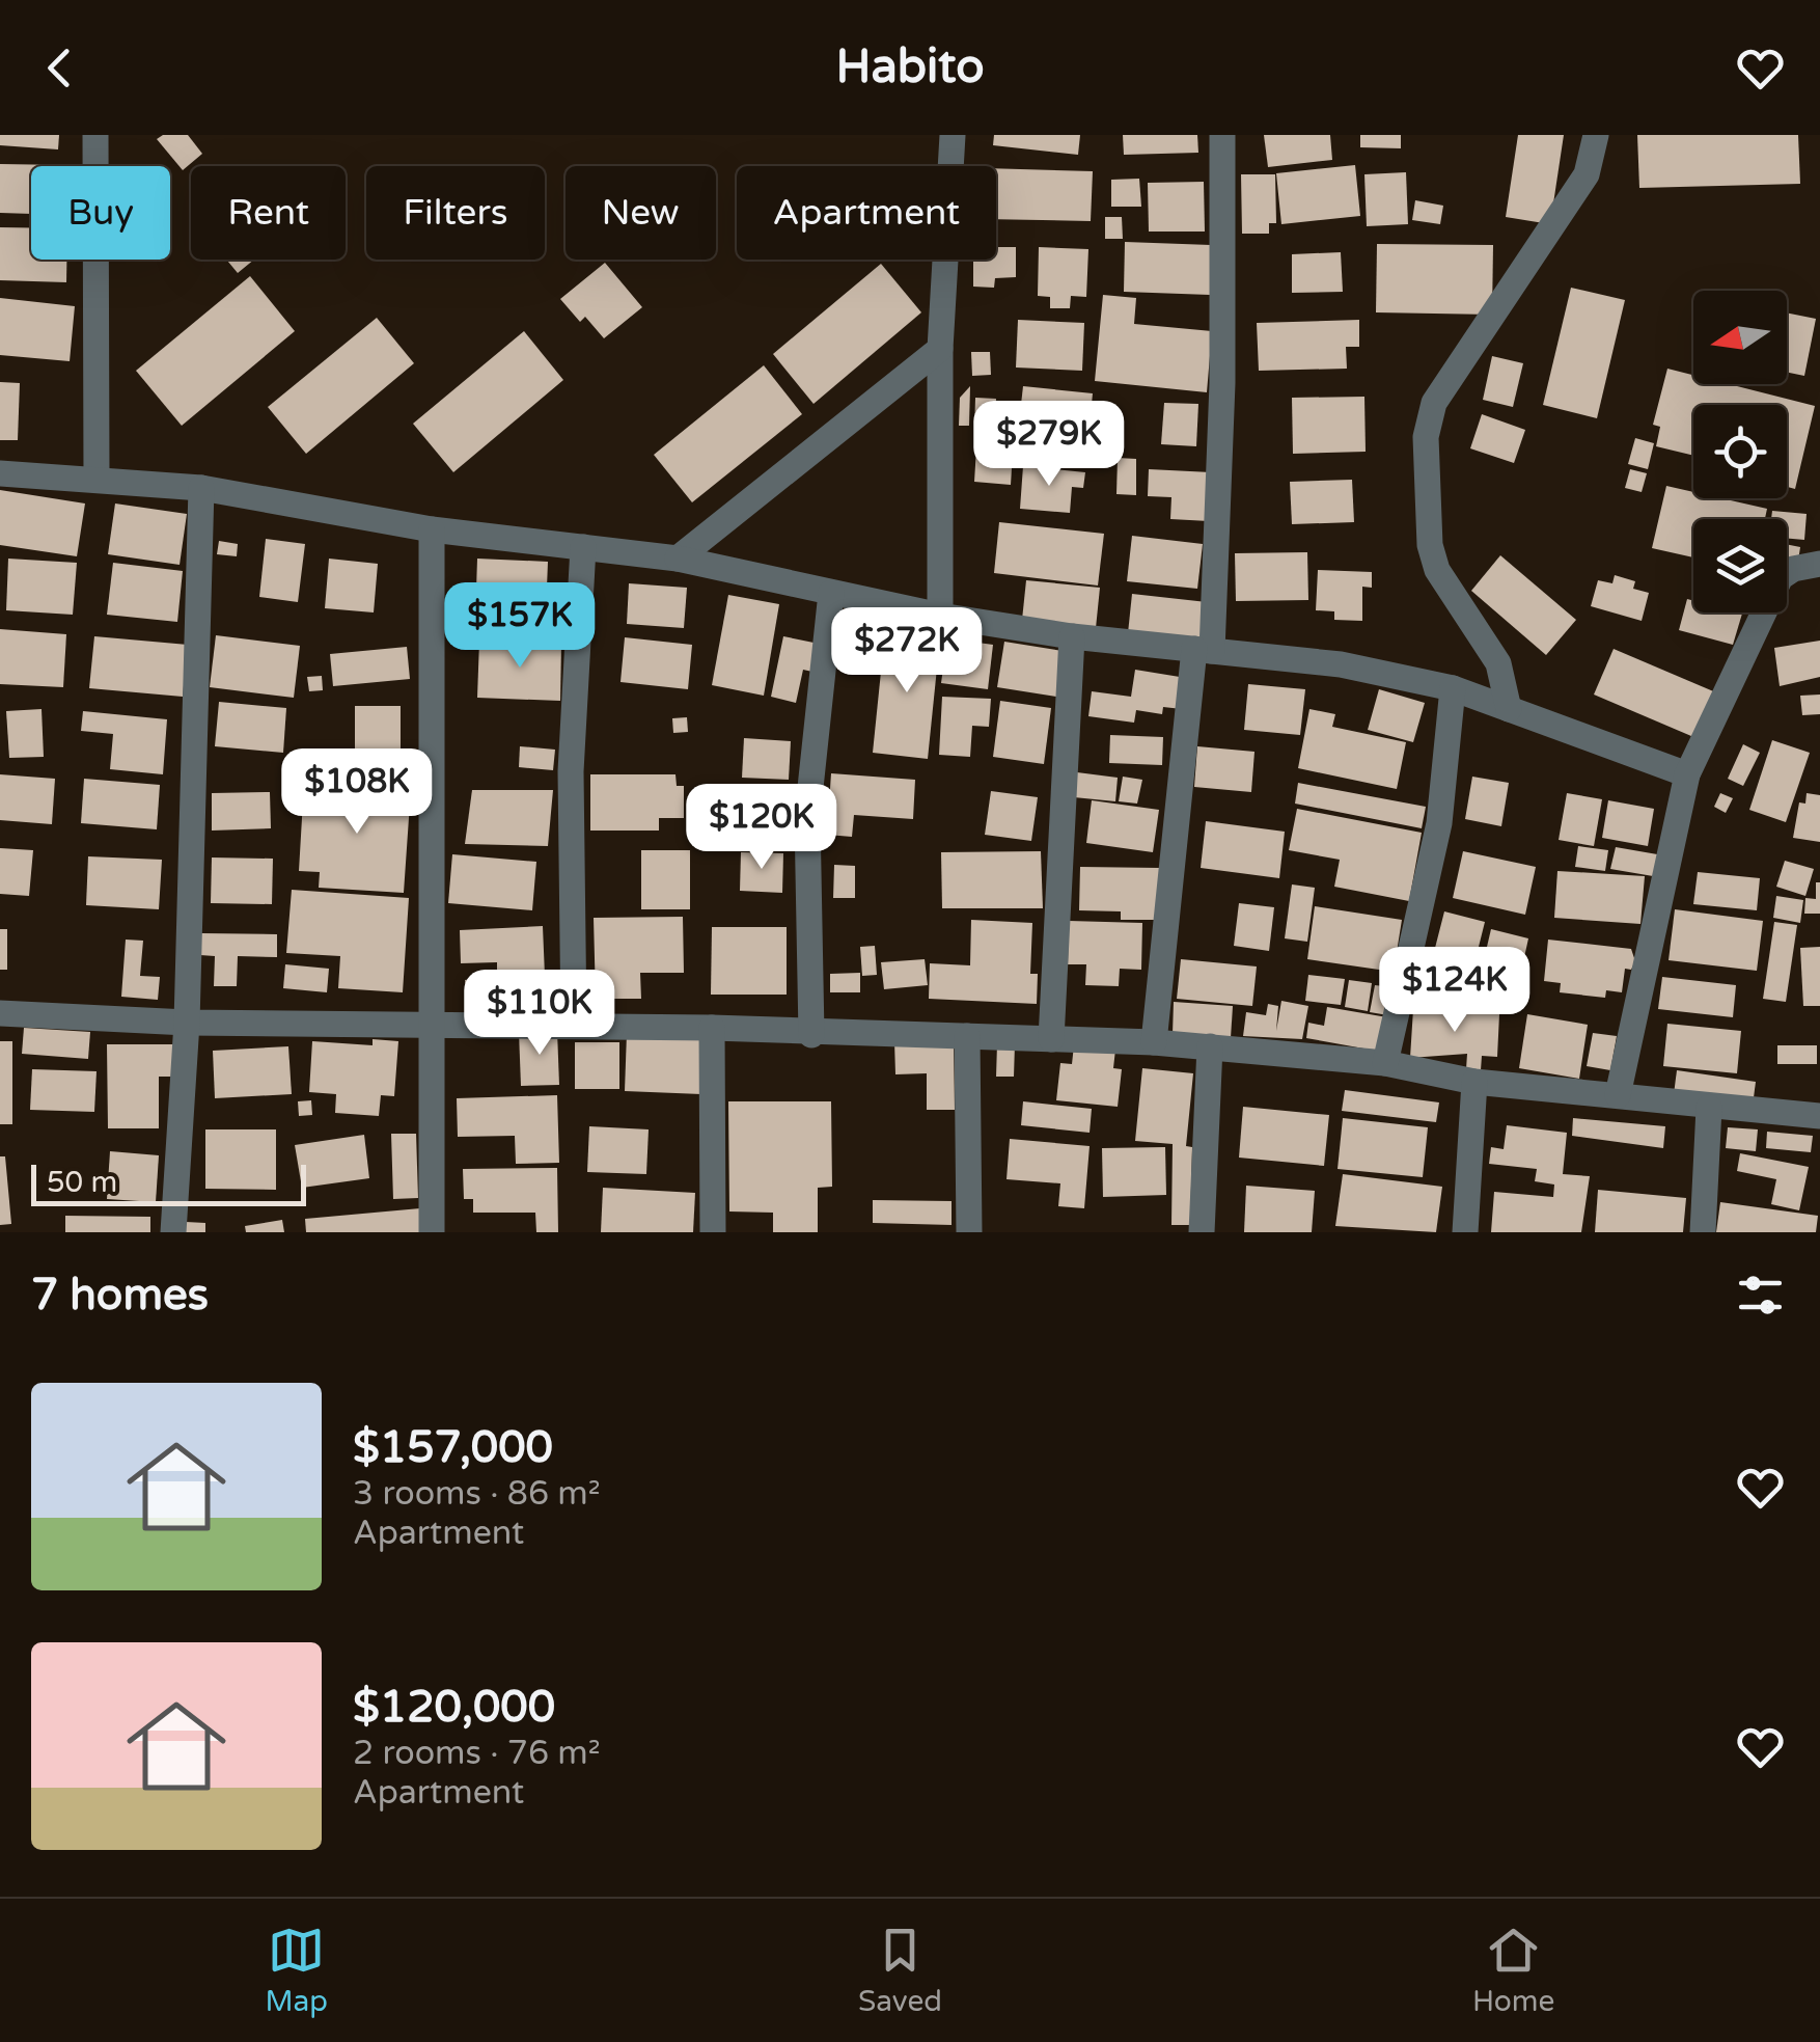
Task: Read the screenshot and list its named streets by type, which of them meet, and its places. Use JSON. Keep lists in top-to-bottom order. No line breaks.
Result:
{"scale_bar":"50 m","north":"left","page":{"header":"Habito","chip":["Buy","Rent","Filters","New","Apartment"],"price":["$279K","$157K","$272K","$108K","$120K","$124K","$110K"],"scale":"50 m","heading":"7 homes","list":[{"name":"$157,000","note":"3 rooms · 86 m² · Apartment"},{"name":"$120,000","note":"2 rooms · 76 m² · Apartment"}],"tabs":["Map","Saved","Home"]}}
